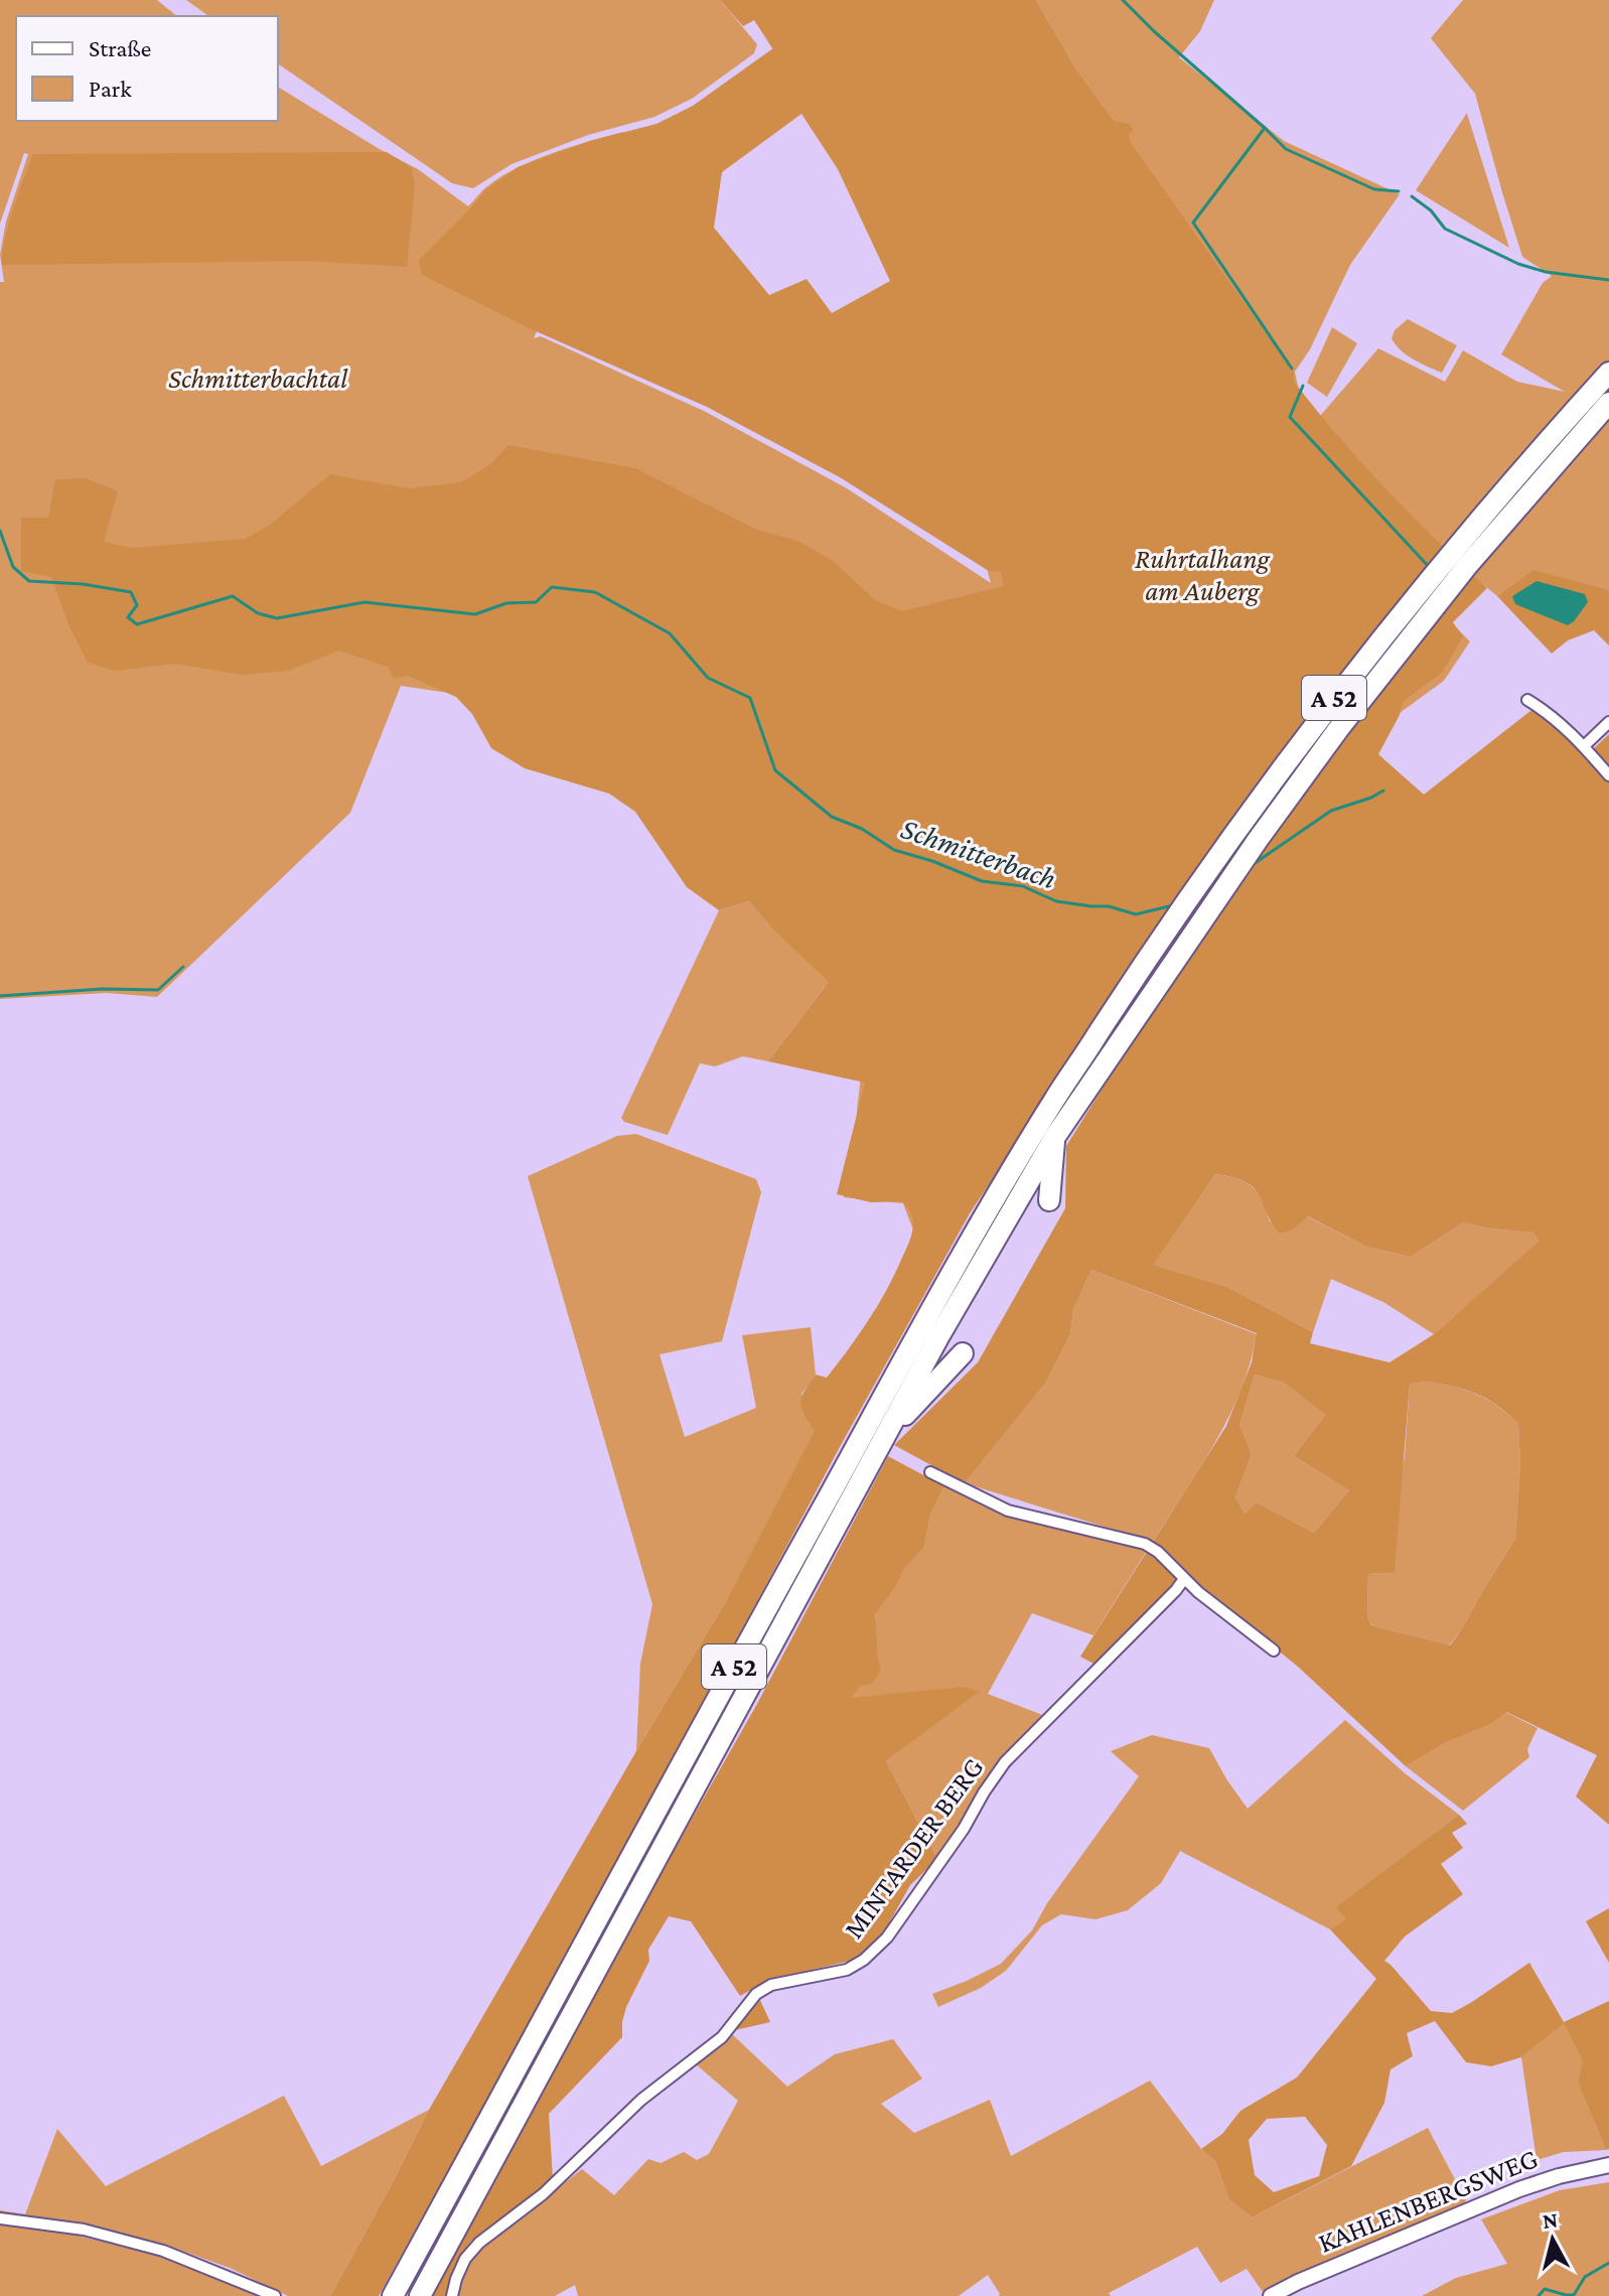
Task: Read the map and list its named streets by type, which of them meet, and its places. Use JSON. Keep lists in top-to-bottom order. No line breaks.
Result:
{"streets":{"highway":["A 52"],"street":["MINTARDER BERG","KAHLENBERGSWEG"]},"water":["Schmitterbach"],"parks":["Schmitterbachtal","Ruhrtalhang am Auberg"],"legend":["Straße","Park"],"north":"top"}
